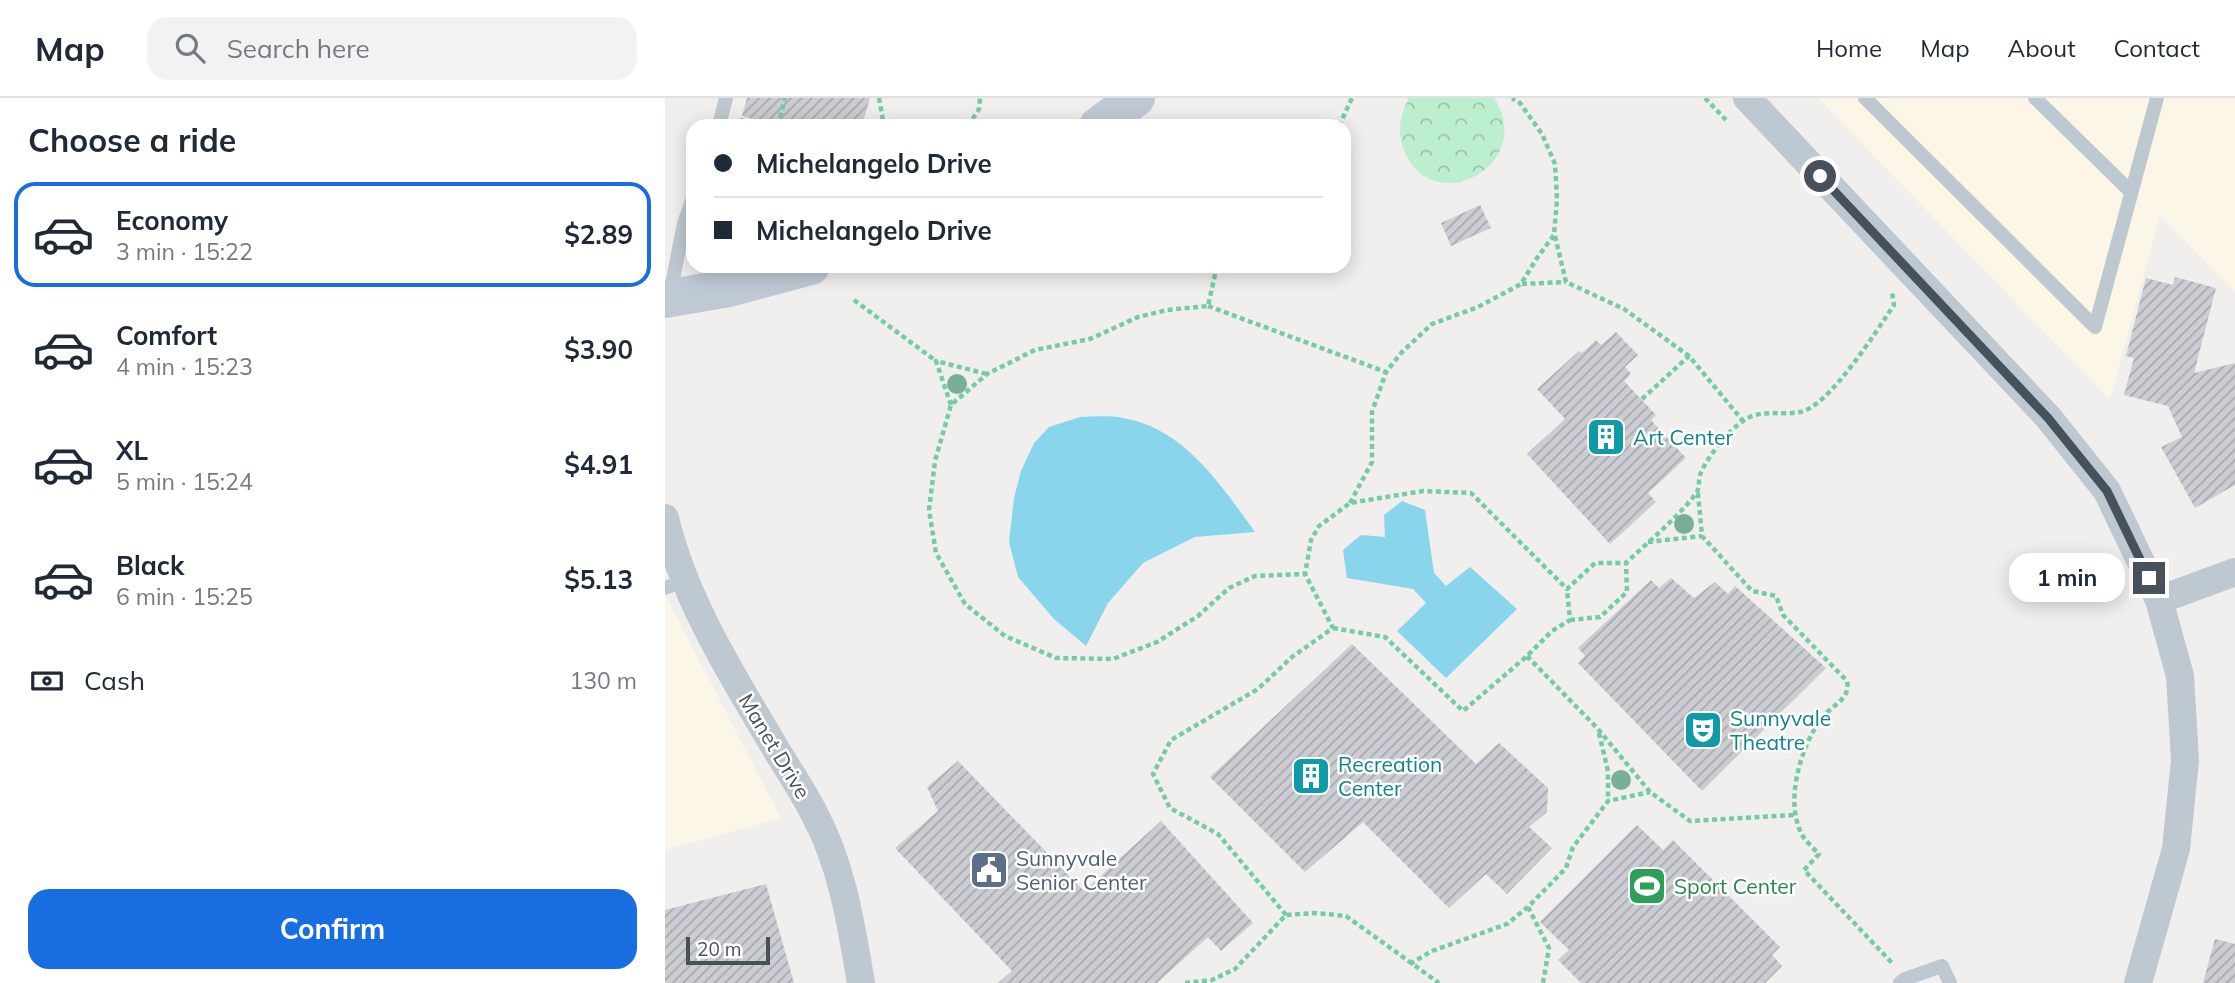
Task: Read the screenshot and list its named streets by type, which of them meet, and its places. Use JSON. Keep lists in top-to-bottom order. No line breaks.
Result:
{"streets":{"street":["Manet Drive"]},"places":{"building":["Art Center","Recreation Center"],"theatre":["Sunnyvale Theatre"],"public building":["Sunnyvale Senior Center"],"sports":["Sport Center"]},"scale_bar":"20 m","page":{"header":"Map","search":"Search here","nav":["Home","Map","About","Contact"],"heading":"Choose a ride","banner":["Michelangelo Drive","Michelangelo Drive"],"list":[{"name":"Economy","note":"3 min · 15:22","value":"$2.89"},{"name":"Comfort","note":"4 min · 15:23","value":"$3.90"},{"name":"XL","note":"5 min · 15:24","value":"$4.91"},{"name":"Black","note":"6 min · 15:25","value":"$5.13"}],"bubble":"1 min","pay":["Cash","130 m"],"buttons":"Confirm","scale":"20 m"}}
